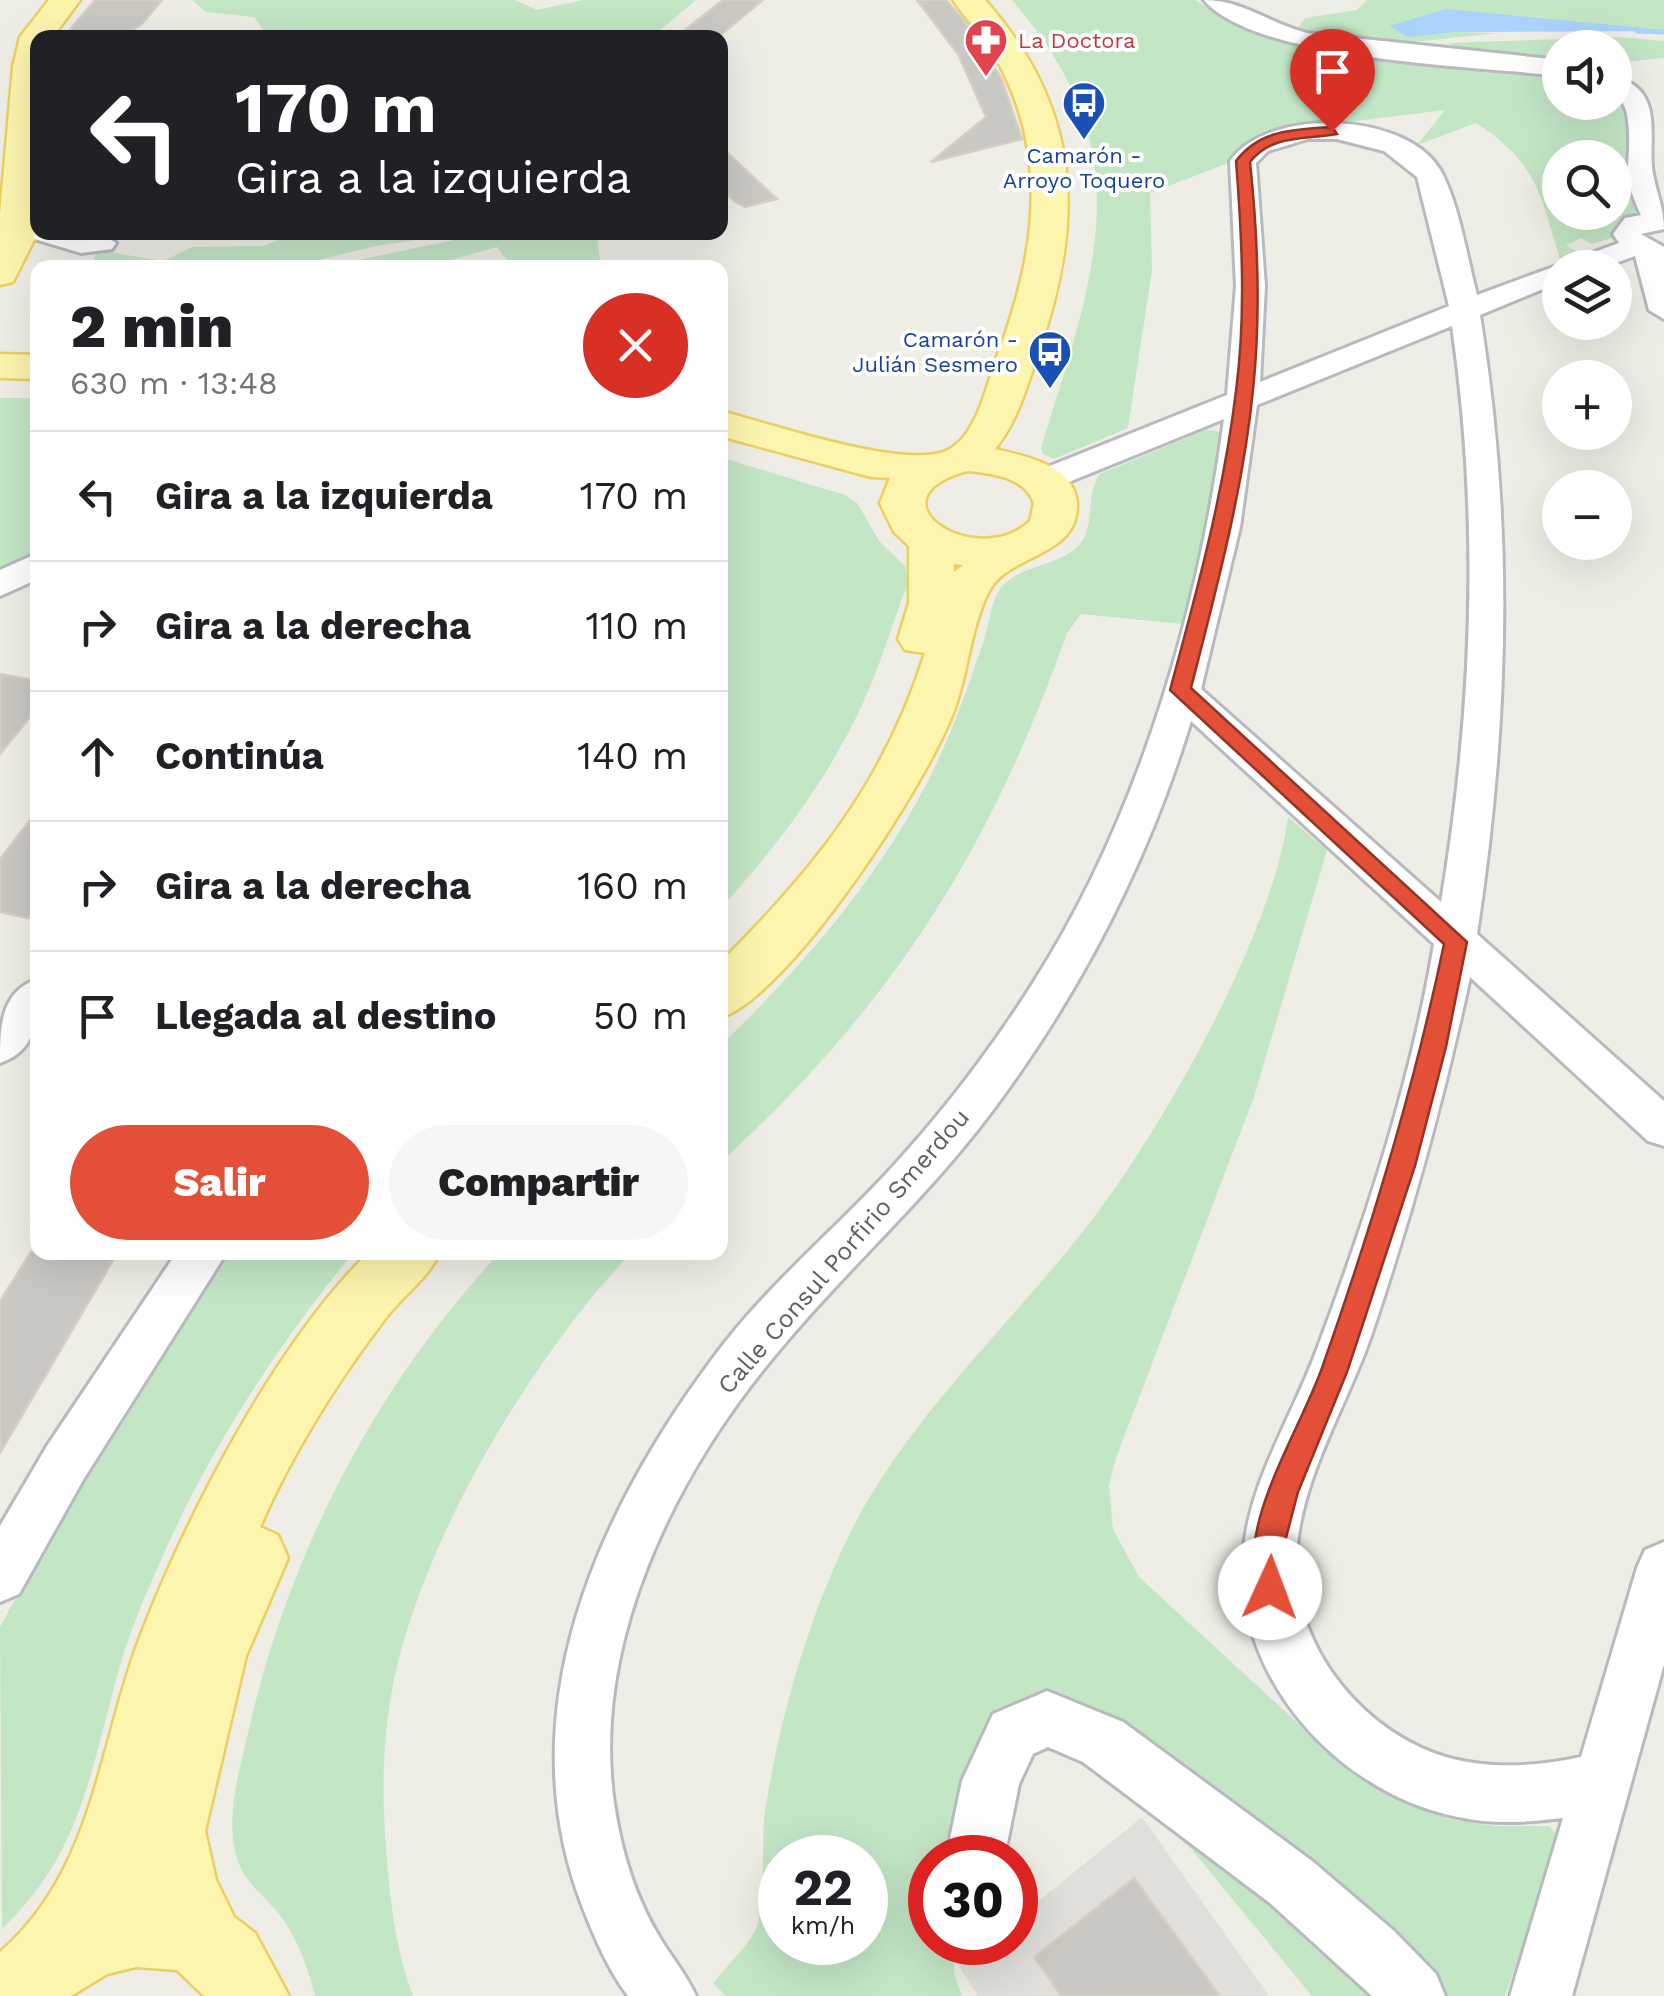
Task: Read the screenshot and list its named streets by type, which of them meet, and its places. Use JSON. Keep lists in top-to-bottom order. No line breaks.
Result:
{"streets":{"street":["Calle Consul Porfirio Smerdou"]},"places":{"pharmacy":["La Doctora"],"bus stop":["Camarón - Arroyo Toquero","Camarón - Julián Sesmero"]},"page":{"map_buttons":["+","−"],"turn":["170 m","Gira a la izquierda"],"heading":["2 min","630 m · 13:48"],"list":[{"name":"Gira a la izquierda","value":"170 m"},{"name":"Gira a la derecha","value":"110 m"},{"name":"Continúa","value":"140 m"},{"name":"Gira a la derecha","value":"160 m"},{"name":"Llegada al destino","value":"50 m"}],"buttons":["Salir","Compartir"],"speed":"22 km/h","limit":"30"}}
